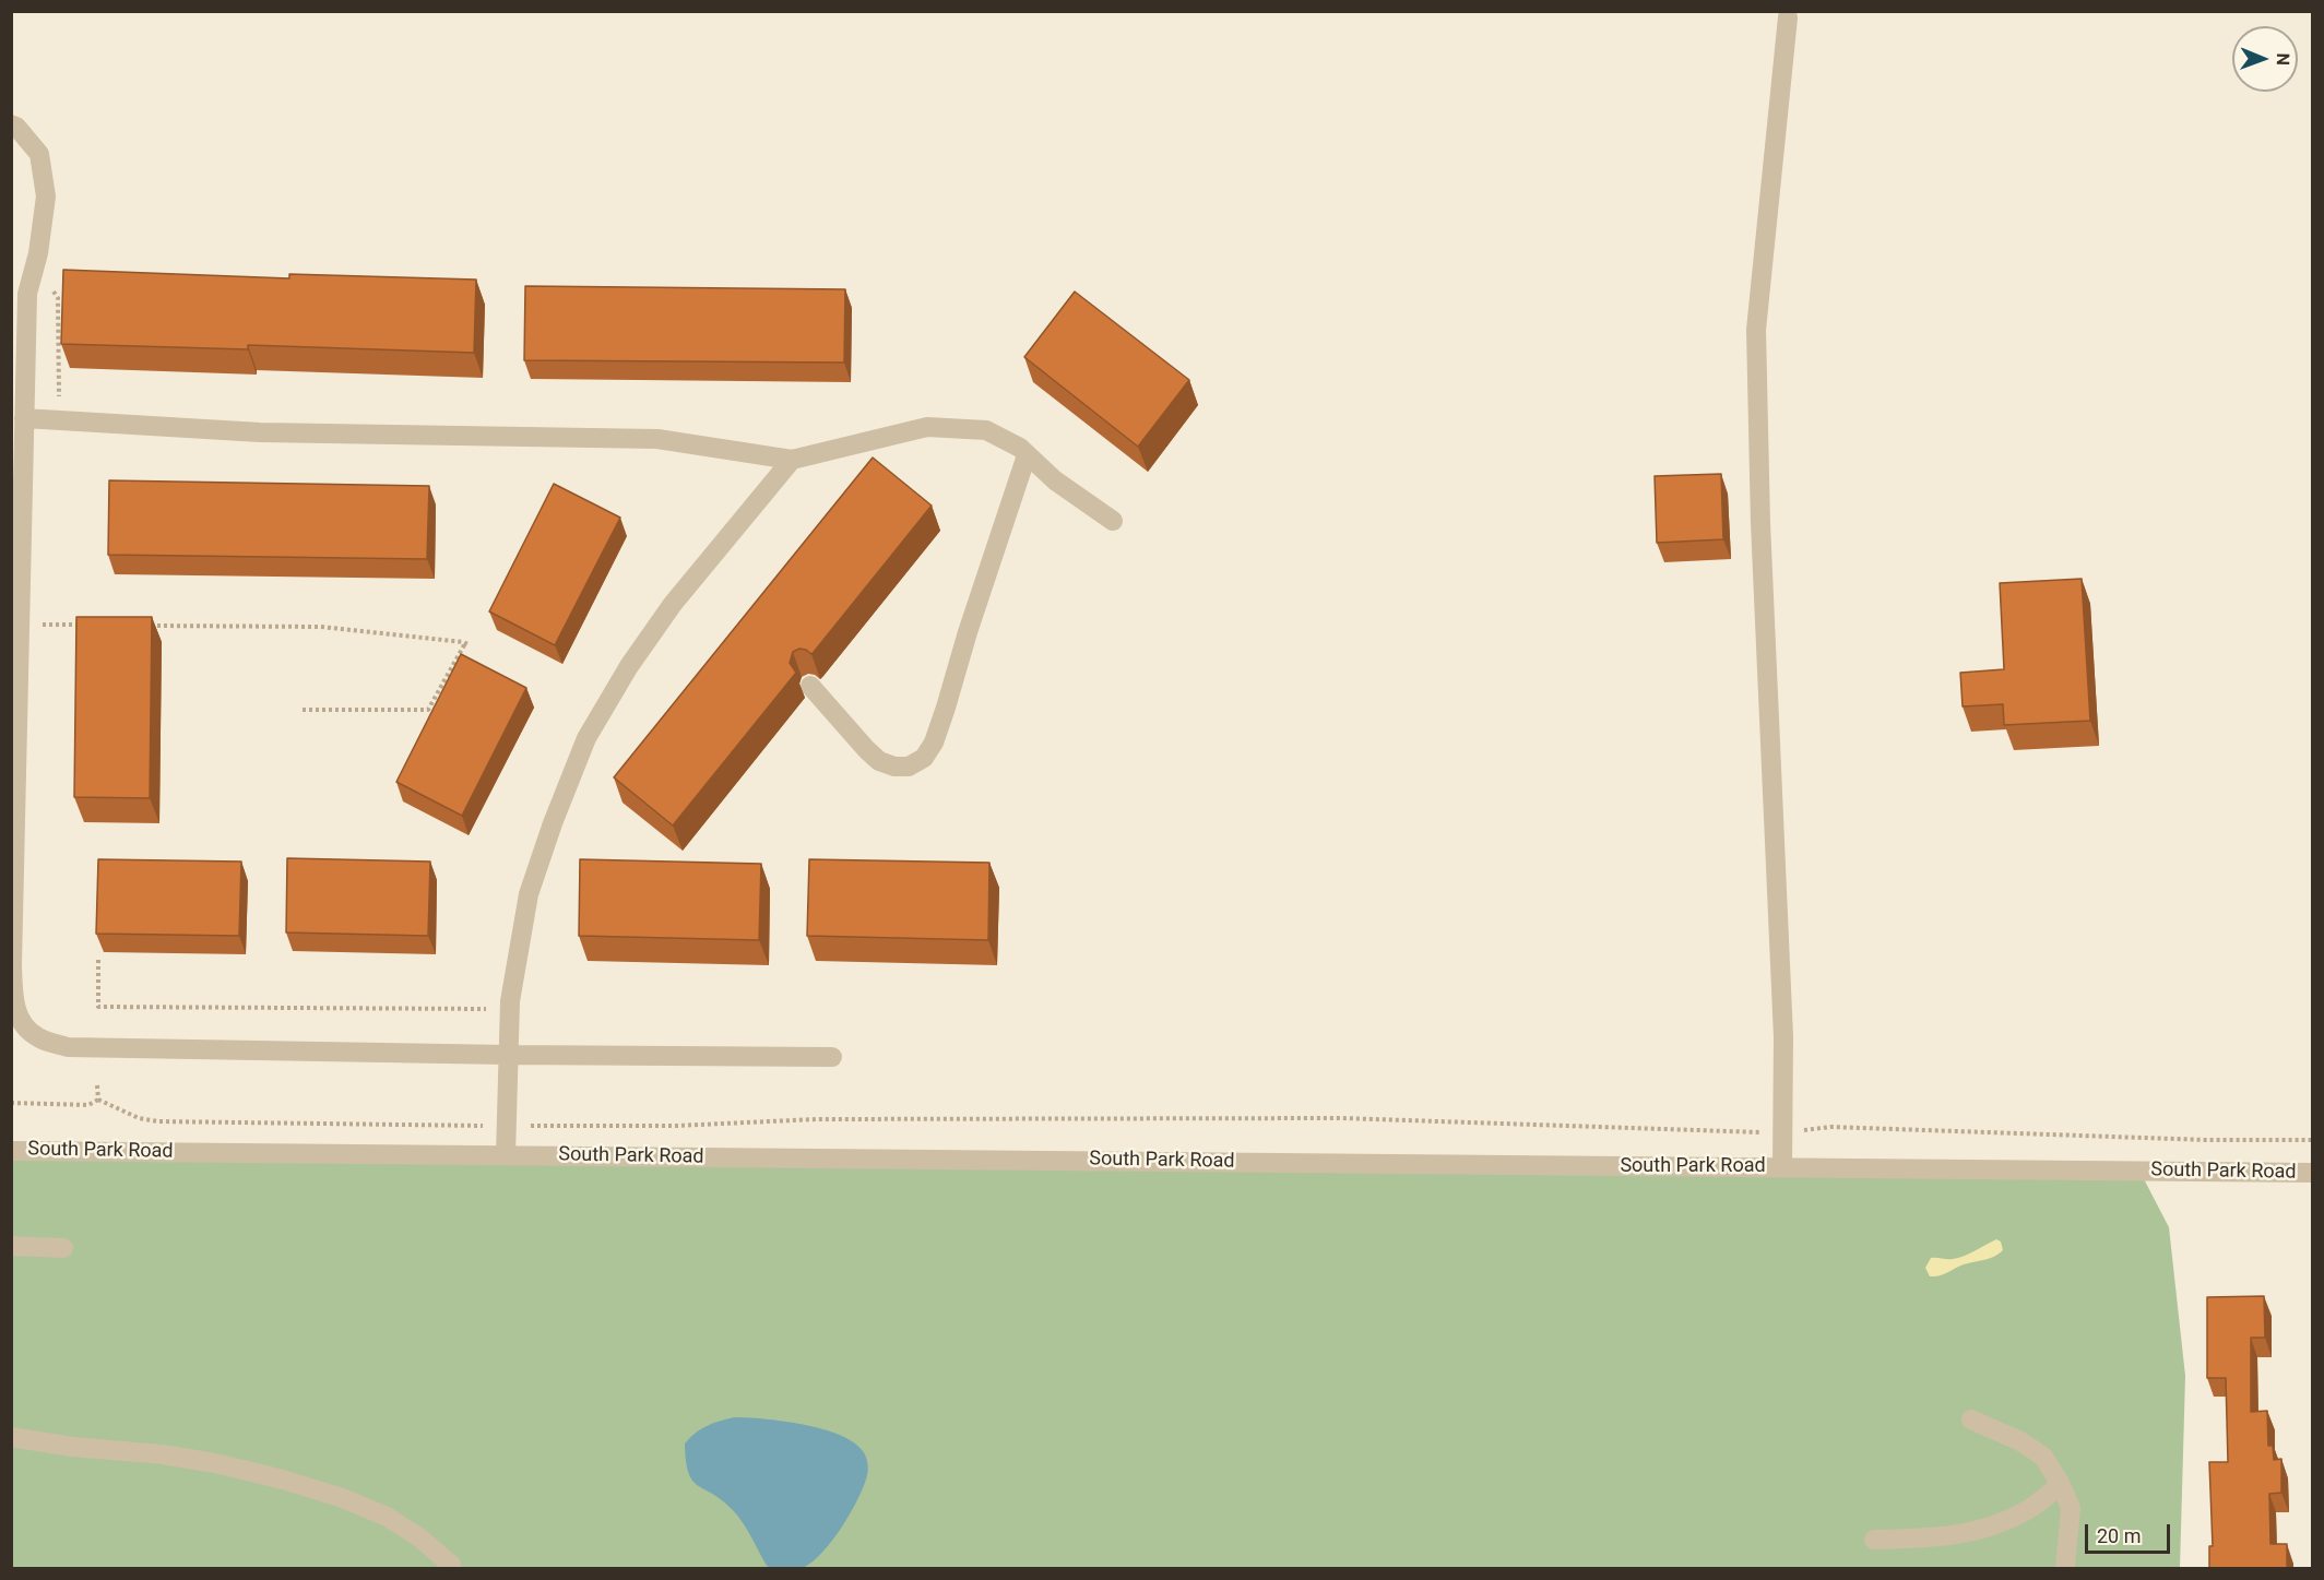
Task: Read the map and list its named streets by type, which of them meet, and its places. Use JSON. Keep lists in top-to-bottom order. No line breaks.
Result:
{"streets":{"street":["South Park Road"]},"scale_bar":"20 m","north":"right"}
